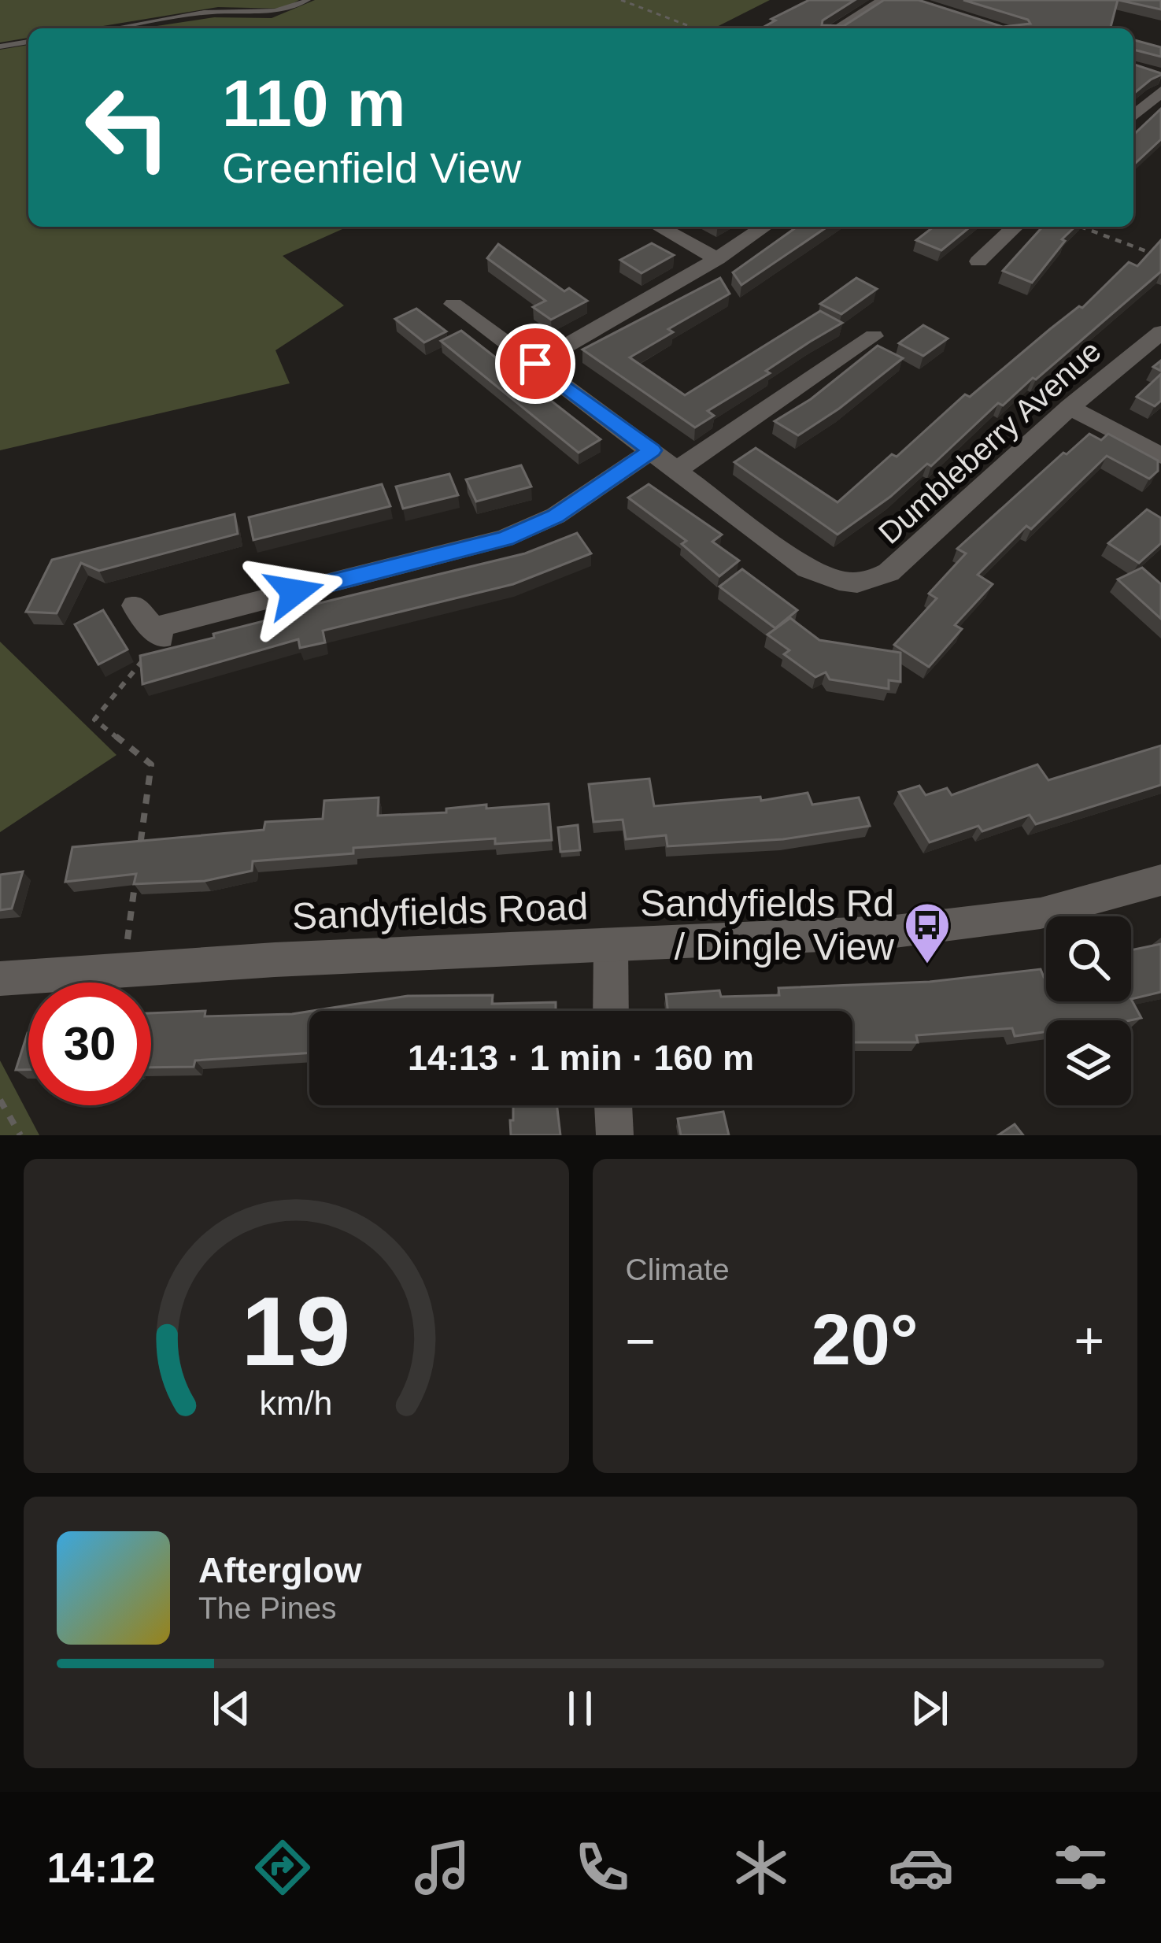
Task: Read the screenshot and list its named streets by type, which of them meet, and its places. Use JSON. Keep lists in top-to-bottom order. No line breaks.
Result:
{"streets":{"street":["Dumbleberry Avenue","Sandyfields Road"]},"places":{"bus stop":["Sandyfields Rd / Dingle View"]},"page":{"turn":["110 m","Greenfield View"],"limit":"30","trip":"14:13 · 1 min · 160 m","tile":"Climate","heat":["−","20°","+"],"song":["Afterglow","The Pines"],"tabs":"14:12","gauge":["19","km/h"]}}
